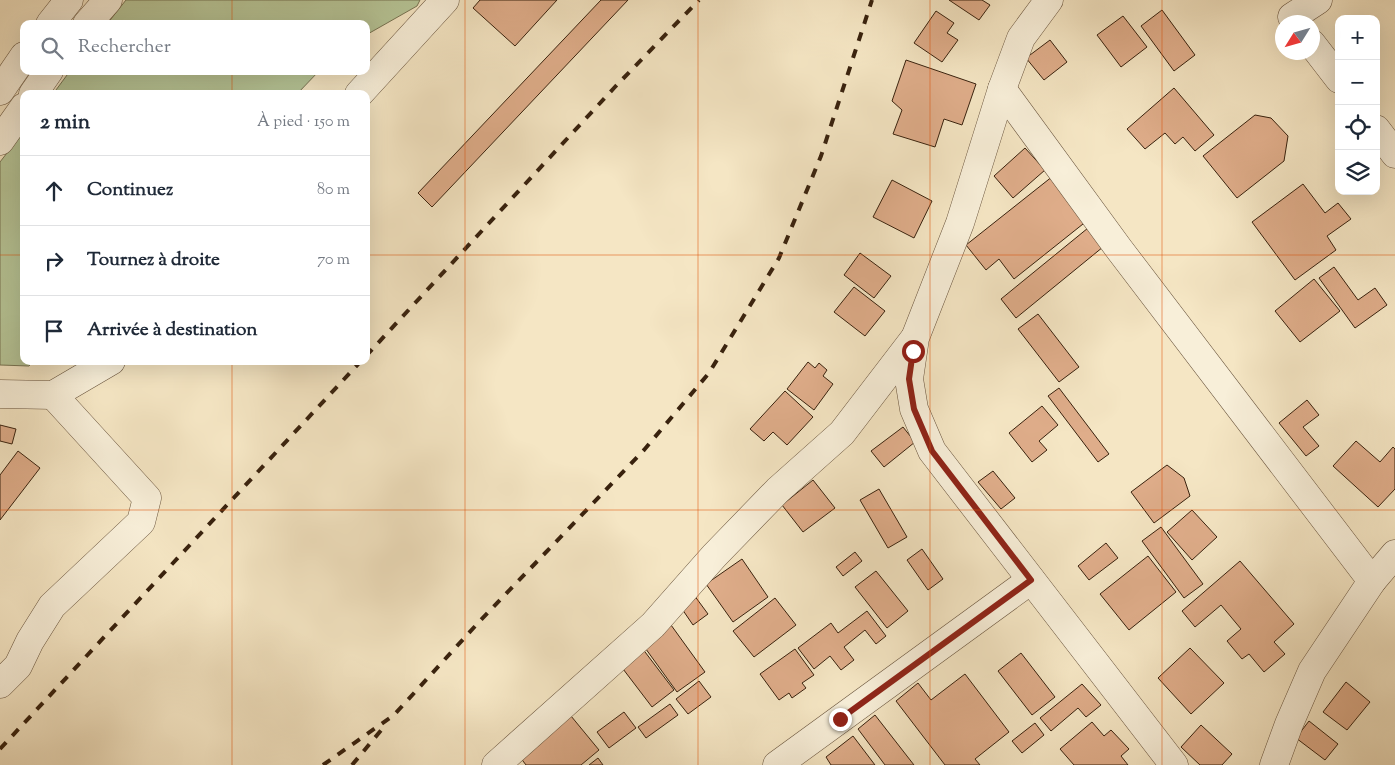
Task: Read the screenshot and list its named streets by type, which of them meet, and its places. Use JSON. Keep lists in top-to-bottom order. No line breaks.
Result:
{"north":"bottom left","page":{"map_buttons":["+","−"],"search":"Rechercher","heading":["2 min","À pied · 150 m"],"list":[["Continuez","80 m"],["Tournez à droite","70 m"],"Arrivée à destination"]}}
